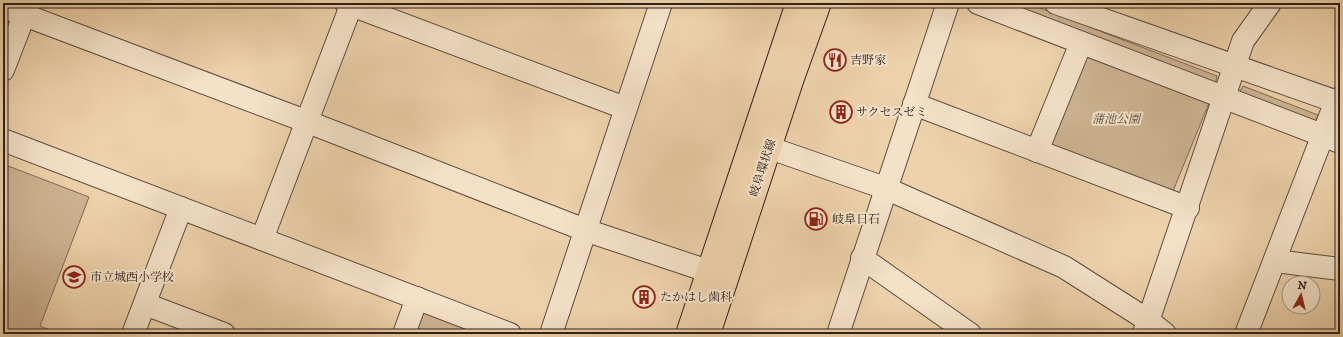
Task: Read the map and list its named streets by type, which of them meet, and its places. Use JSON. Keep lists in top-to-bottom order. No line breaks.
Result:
{"streets":{"main road":["岐阜環状線"]},"parks":["蒲池公園"],"places":{"restaurant":["吉野家"],"building":["サクセスゼミ","たかはし歯科"],"fuel station":["岐阜日石"],"school or university":["市立城西小学校"]},"north":"top"}
